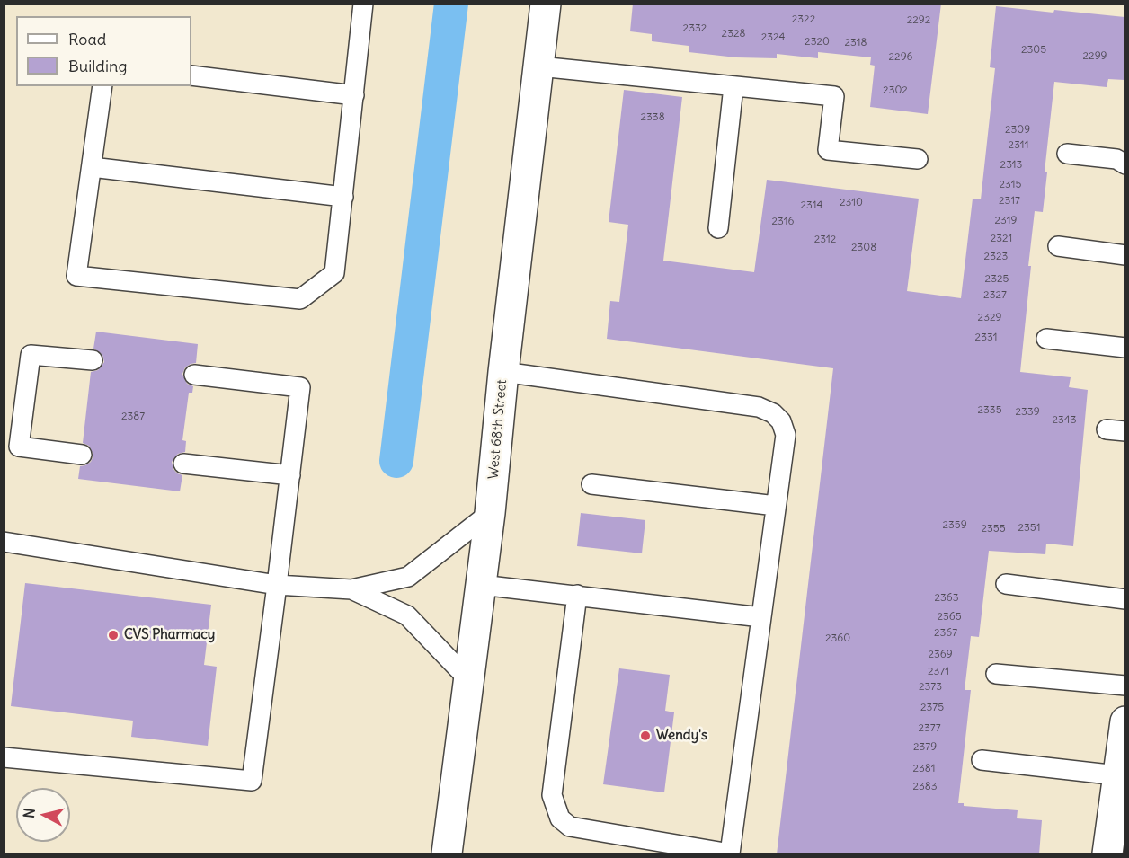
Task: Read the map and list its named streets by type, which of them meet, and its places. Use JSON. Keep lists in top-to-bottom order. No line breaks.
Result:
{"streets":{"main road":["West 68th Street"]},"places":["CVS Pharmacy","Wendy's"],"house_numbers":["2322","2292","2332","2328","2324","2320","2318","2305","2299","2296","2302","2338","2309","2311","2313","2315","2317","2310","2314","2319","2316","2321","2312","2308","2323","2325","2327","2329","2331","2335","2339","2387","2343","2359","2351","2355","2363","2365","2367","2360","2369","2371","2373","2375","2377","2379","2381","2383"],"legend":["Road","Building"],"north":"left"}
